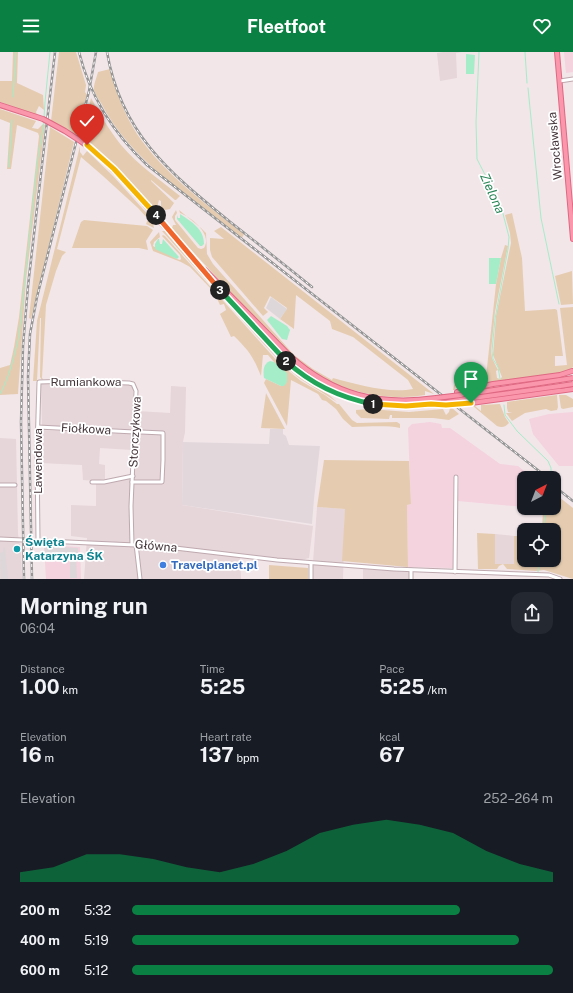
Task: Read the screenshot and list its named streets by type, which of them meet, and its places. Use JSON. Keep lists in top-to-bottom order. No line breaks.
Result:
{"streets":{"main road":["Wrocławska"],"street":["Rumiankowa","Fiołkowa","Storczykowa","Lawendowa","Główna"]},"crossings":[["Rumiankowa","Storczykowa"],["Rumiankowa","Lawendowa"],["Fiołkowa","Storczykowa"],["Fiołkowa","Lawendowa"],["Storczykowa","Główna"],["Lawendowa","Główna"]],"water":["Zielona"],"places":["Święta Katarzyna ŚK","Travelplanet.pl"],"north":"top right","page":{"header":"Fleetfoot","pins":["4","3","2","1"],"heading":["Morning run","06:04"],"stats":[["Distance","1.00 km"],["Time","5:25"],["Pace","5:25 /km"],["Elevation","16 m"],["Heart rate","137 bpm"],["kcal","67"]],"chart":["Elevation","252–264 m"],"list":[{"name":"200 m","note":"5:32"},{"name":"400 m","note":"5:19"},{"name":"600 m","note":"5:12"}]}}
